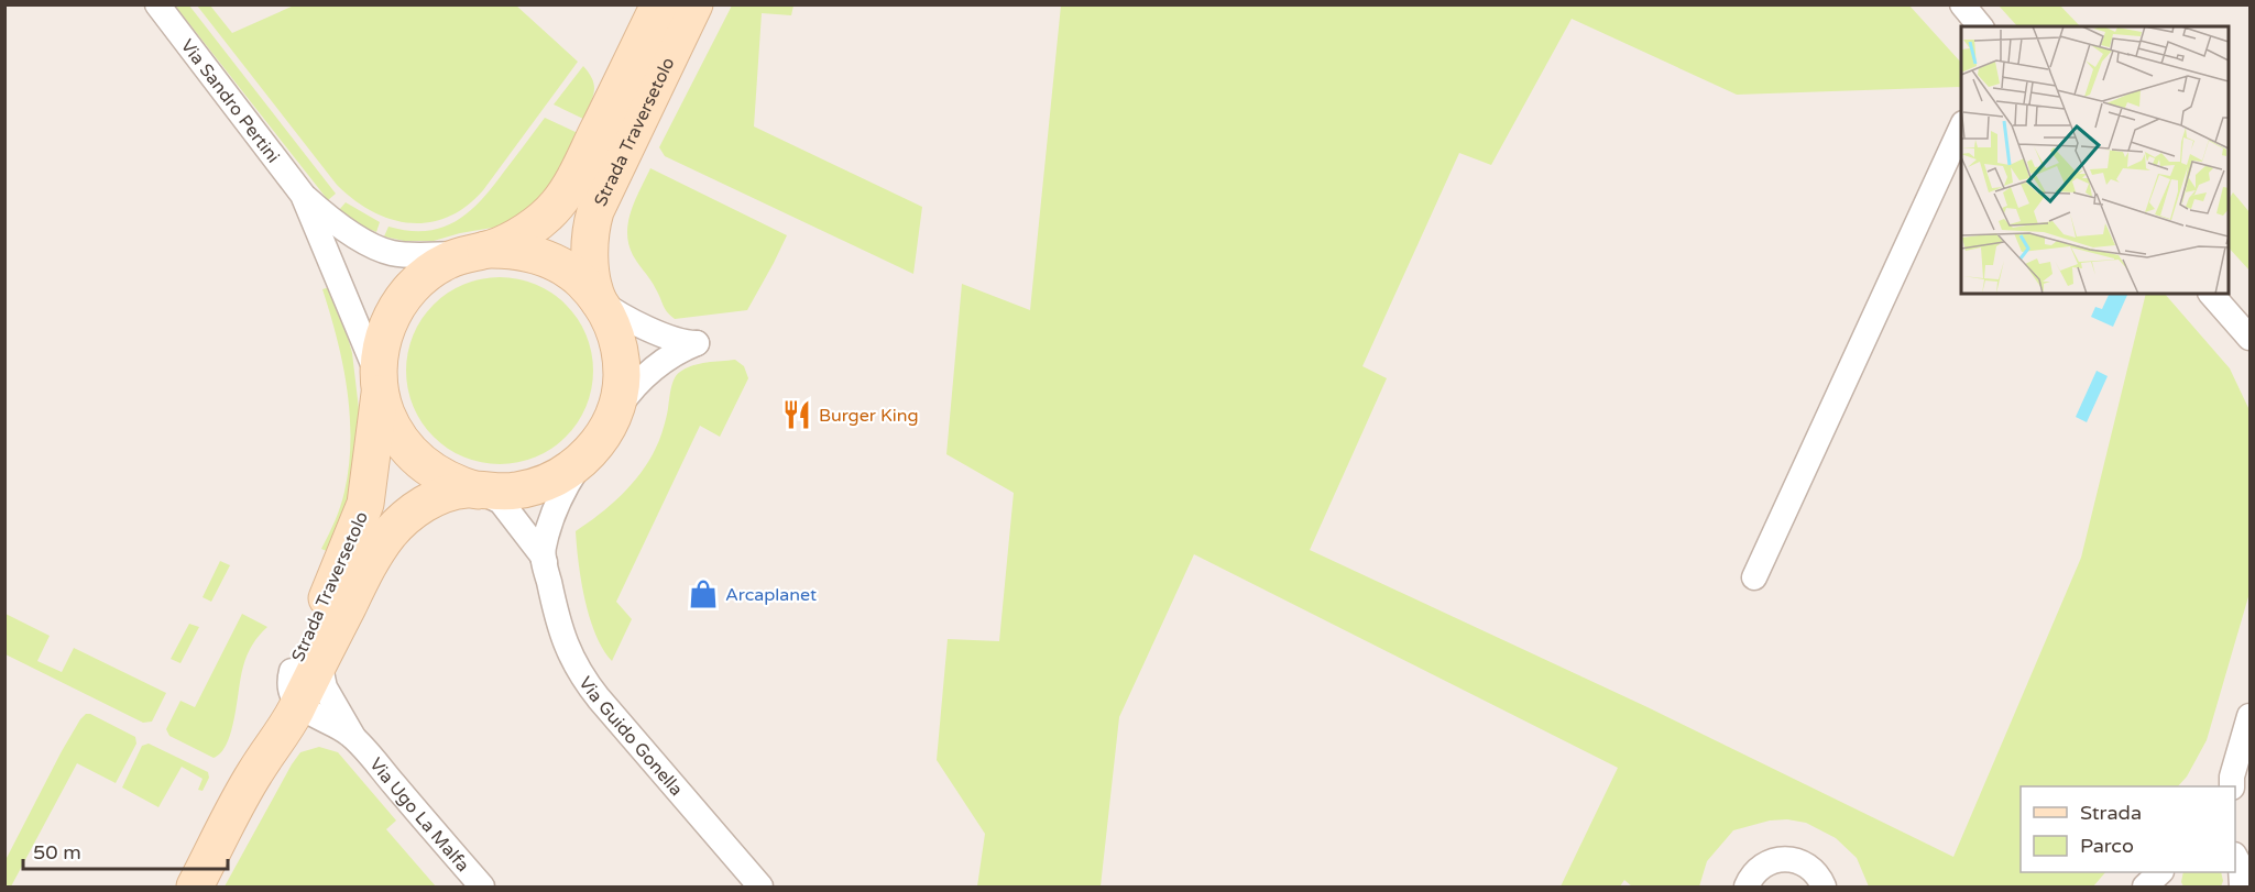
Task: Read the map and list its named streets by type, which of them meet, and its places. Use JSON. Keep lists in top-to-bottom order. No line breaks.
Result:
{"streets":{"main road":["Strada Traversetolo"],"street":["Via Sandro Pertini","Via Guido Gonella","Via Ugo La Malfa"]},"crossings":[["Via Sandro Pertini","Strada Traversetolo"],["Strada Traversetolo","Via Guido Gonella"],["Strada Traversetolo","Via Ugo La Malfa"]],"places":{"restaurant":["Burger King"],"shop":["Arcaplanet"]},"legend":["Strada","Parco"],"scale_bar":"50 m"}
